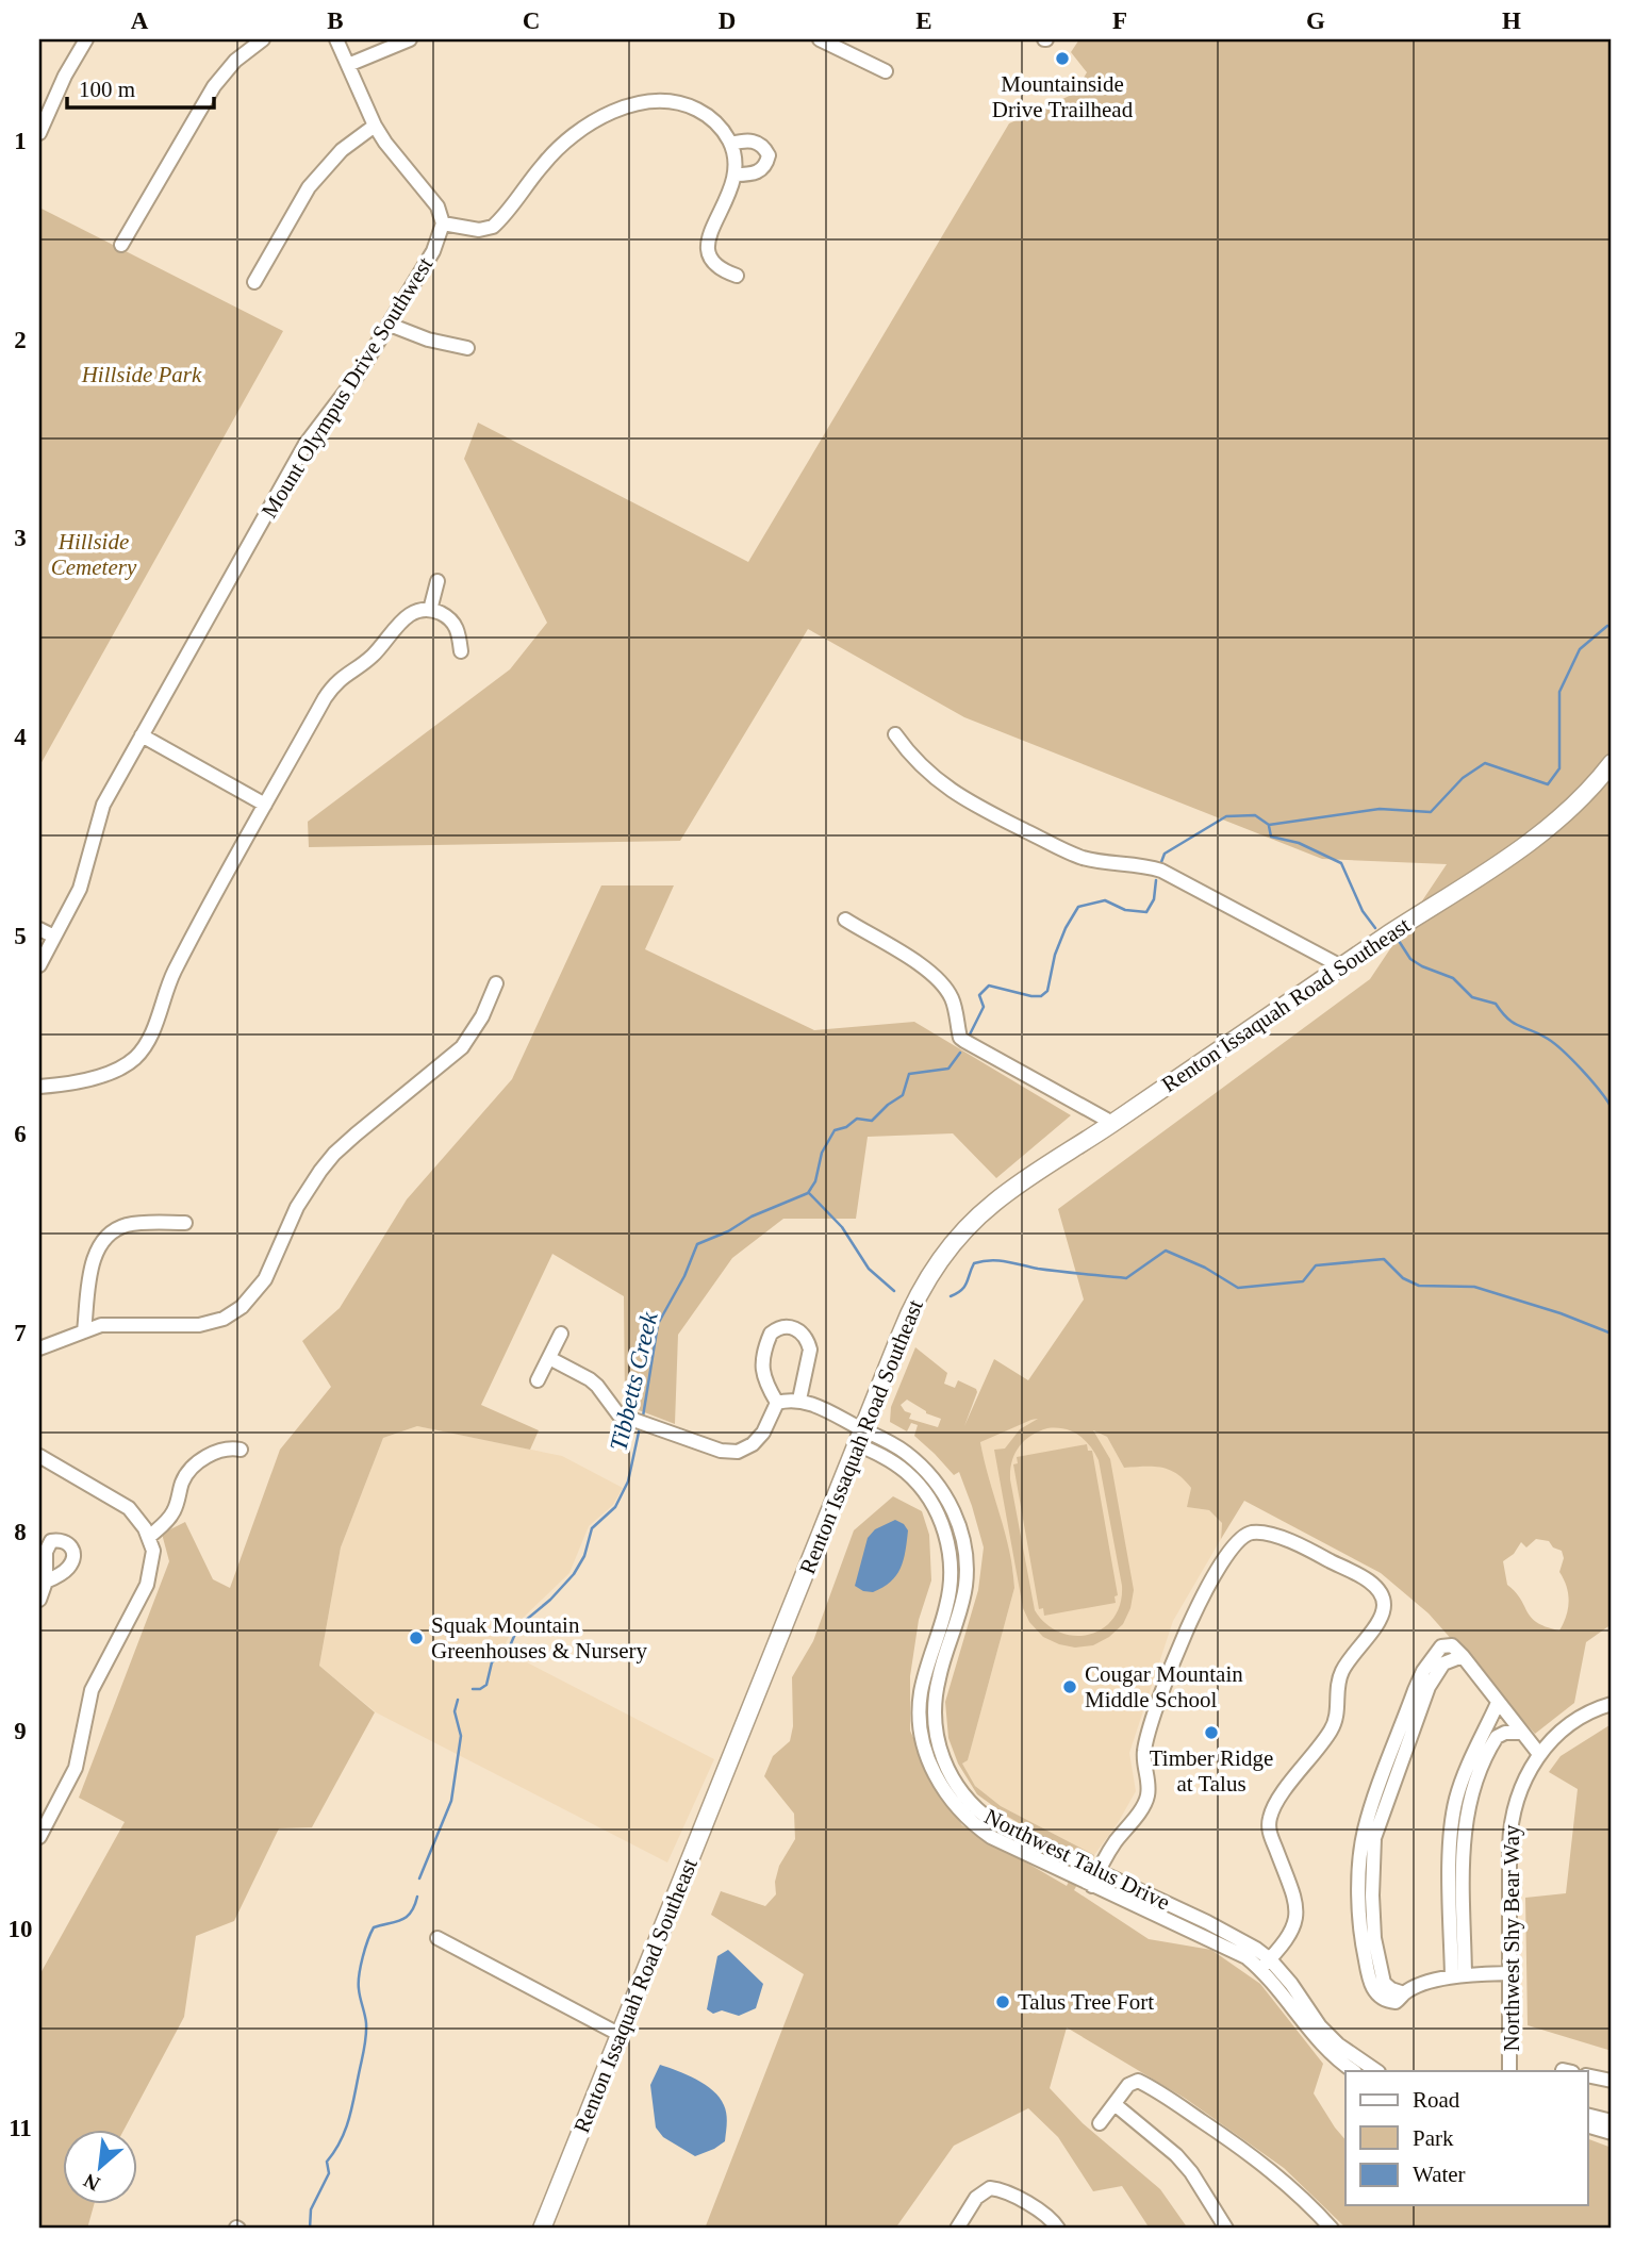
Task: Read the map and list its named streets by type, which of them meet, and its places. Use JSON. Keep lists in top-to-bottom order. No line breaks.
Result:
{"streets":{"main road":["Renton Issaquah Road Southeast"],"street":["Mount Olympus Drive Southwest","Northwest Talus Drive","Northwest Shy Bear Way"]},"crossings":[["Renton Issaquah Road Southeast","Northwest Talus Drive"]],"water":["Tibbetts Creek"],"parks":["Hillside Park","Hillside Cemetery"],"places":["Mountainside Drive Trailhead","Squak Mountain Greenhouses & Nursery","Cougar Mountain Middle School","Timber Ridge at Talus","Talus Tree Fort"],"legend":["Road","Park","Water"],"scale_bar":"100 m","north":"bottom left","grid":{"columns":["A","B","C","D","E","F","G","H"],"rows":["1","2","3","4","5","6","7","8","9","10","11"]}}
